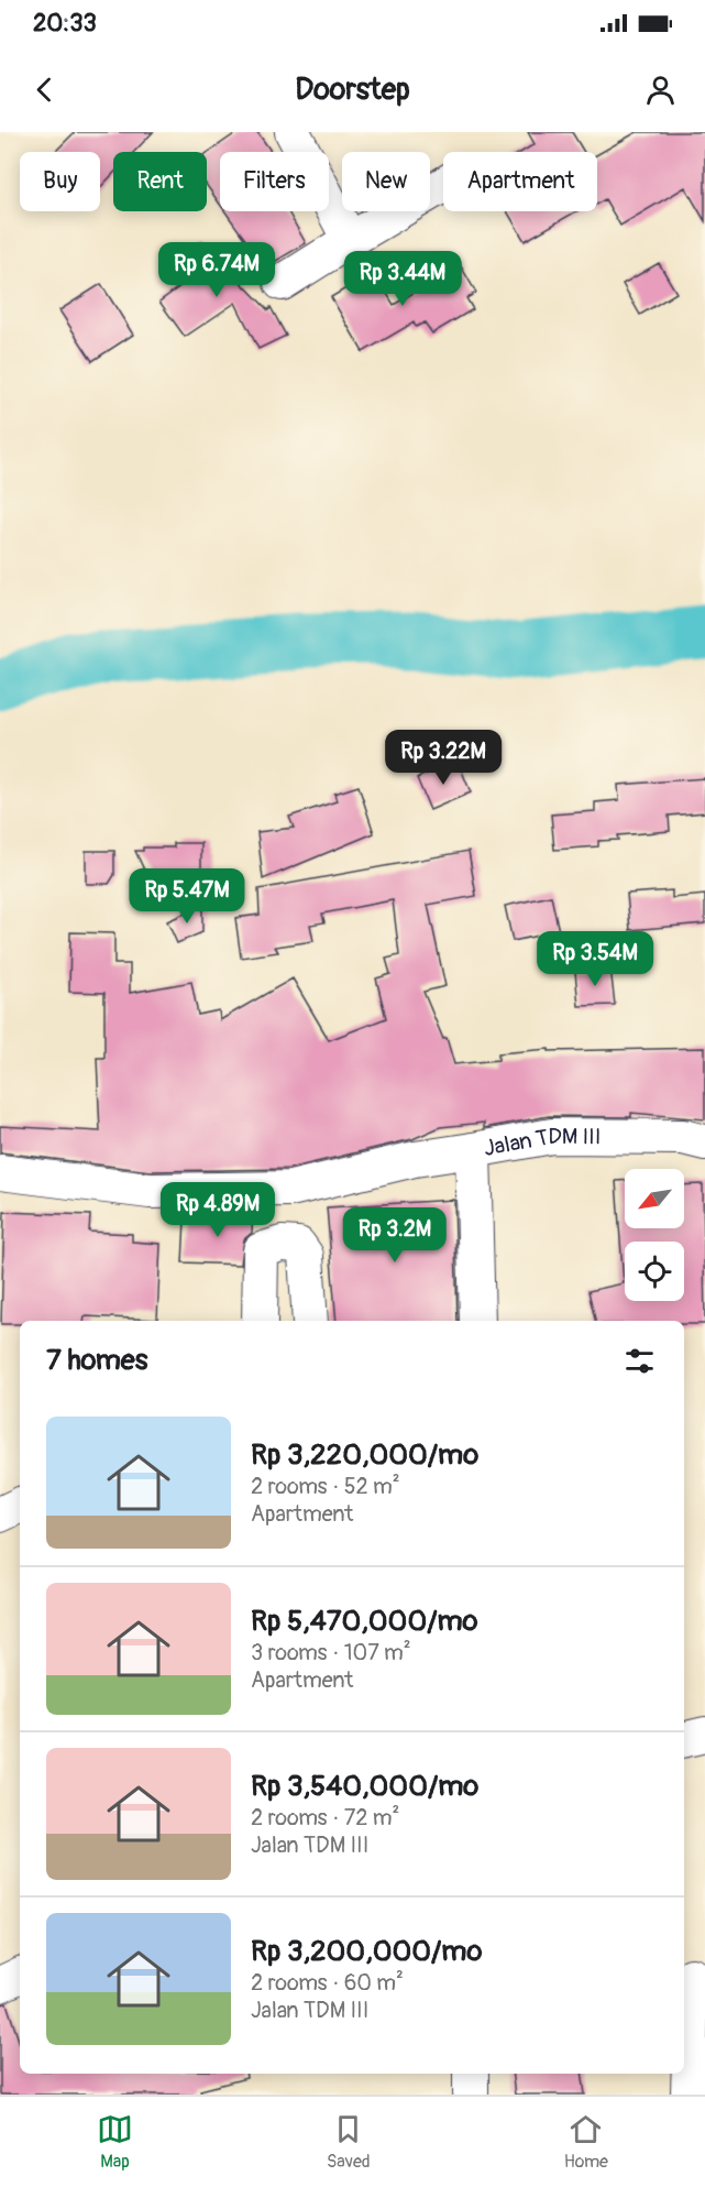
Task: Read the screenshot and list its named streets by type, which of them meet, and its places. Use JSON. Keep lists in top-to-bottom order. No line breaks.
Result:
{"streets":{"street":["Jalan TDM III"]},"north":"bottom left","page":{"status":"20:33","header":"Doorstep","chip":["Buy","Rent","Filters","New","Apartment"],"price":["Rp 6.74M","Rp 3.44M","Rp 3.22M","Rp 5.47M","Rp 3.54M","Rp 4.89M","Rp 3.2M"],"heading":"7 homes","list":[{"name":"Rp 3,220,000/mo","note":"2 rooms · 52 m² · Apartment"},{"name":"Rp 5,470,000/mo","note":"3 rooms · 107 m² · Apartment"},{"name":"Rp 3,540,000/mo","note":"2 rooms · 72 m² · Jalan TDM III"},{"name":"Rp 3,200,000/mo","note":"2 rooms · 60 m² · Jalan TDM III"}],"tabs":["Map","Saved","Home"]}}
